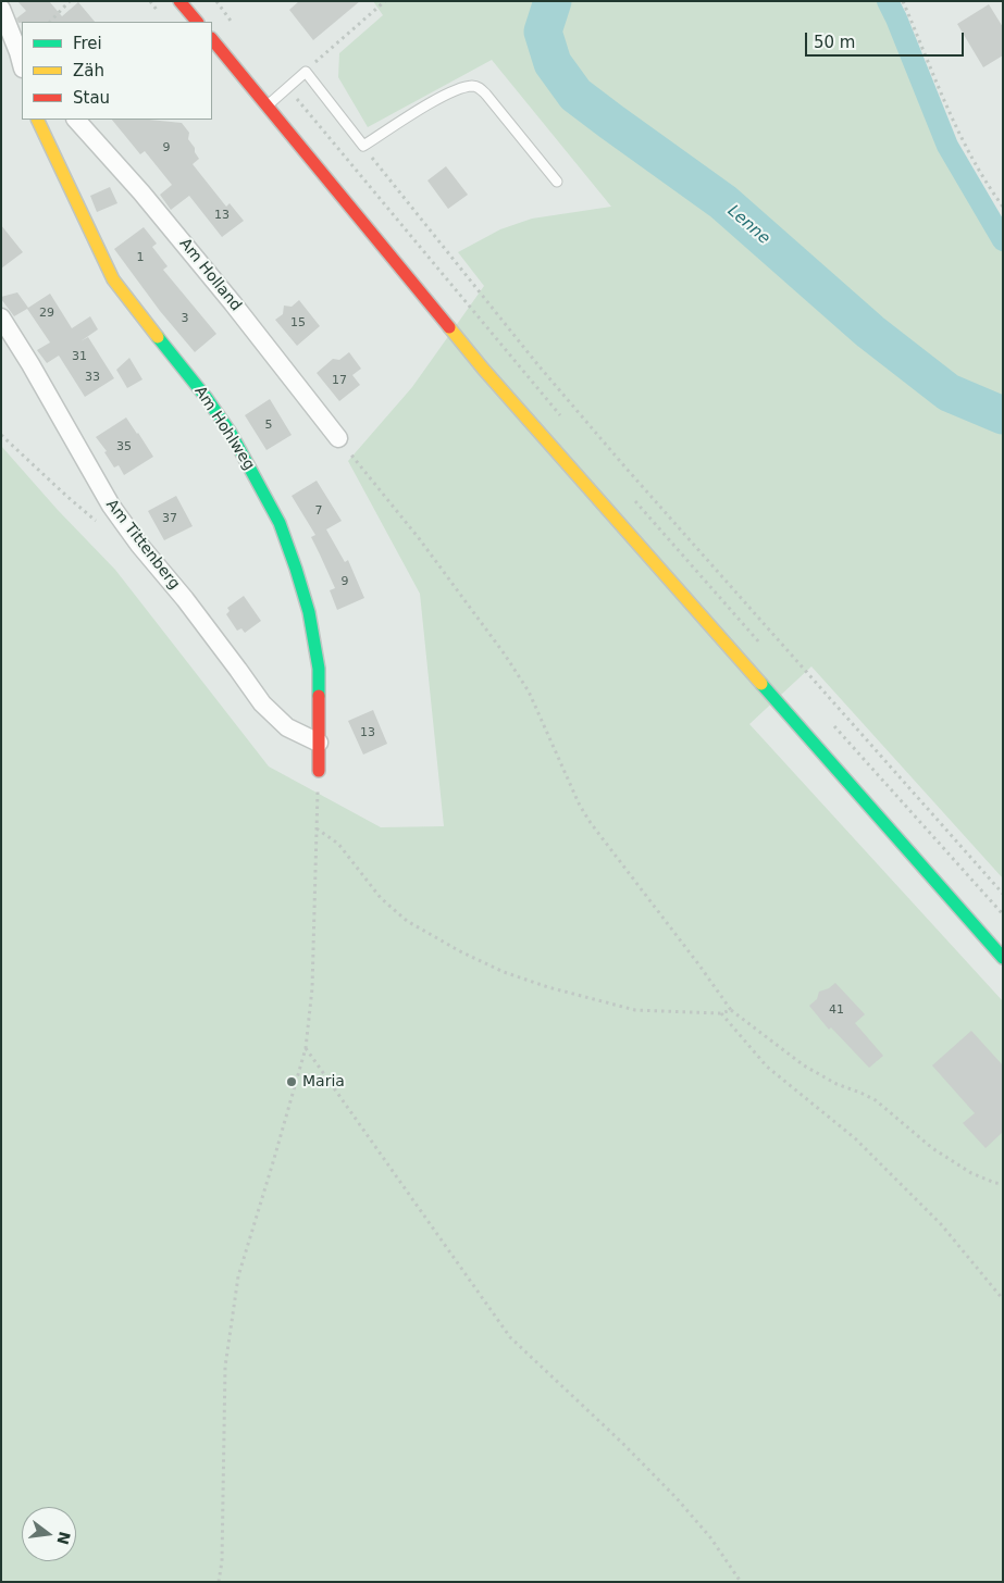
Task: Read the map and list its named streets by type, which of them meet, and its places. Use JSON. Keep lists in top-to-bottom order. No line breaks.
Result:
{"streets":{"main road":["Am Hohlweg"],"street":["Am Holland","Am Tittenberg"]},"crossings":[["Am Hohlweg","Am Tittenberg"]],"water":["Lenne"],"places":["Maria"],"house_numbers":["9","13","1","29","3","15","31","33","17","5","35","7","37","9","13","41"],"legend":["Frei","Zäh","Stau"],"scale_bar":"50 m","north":"right"}
